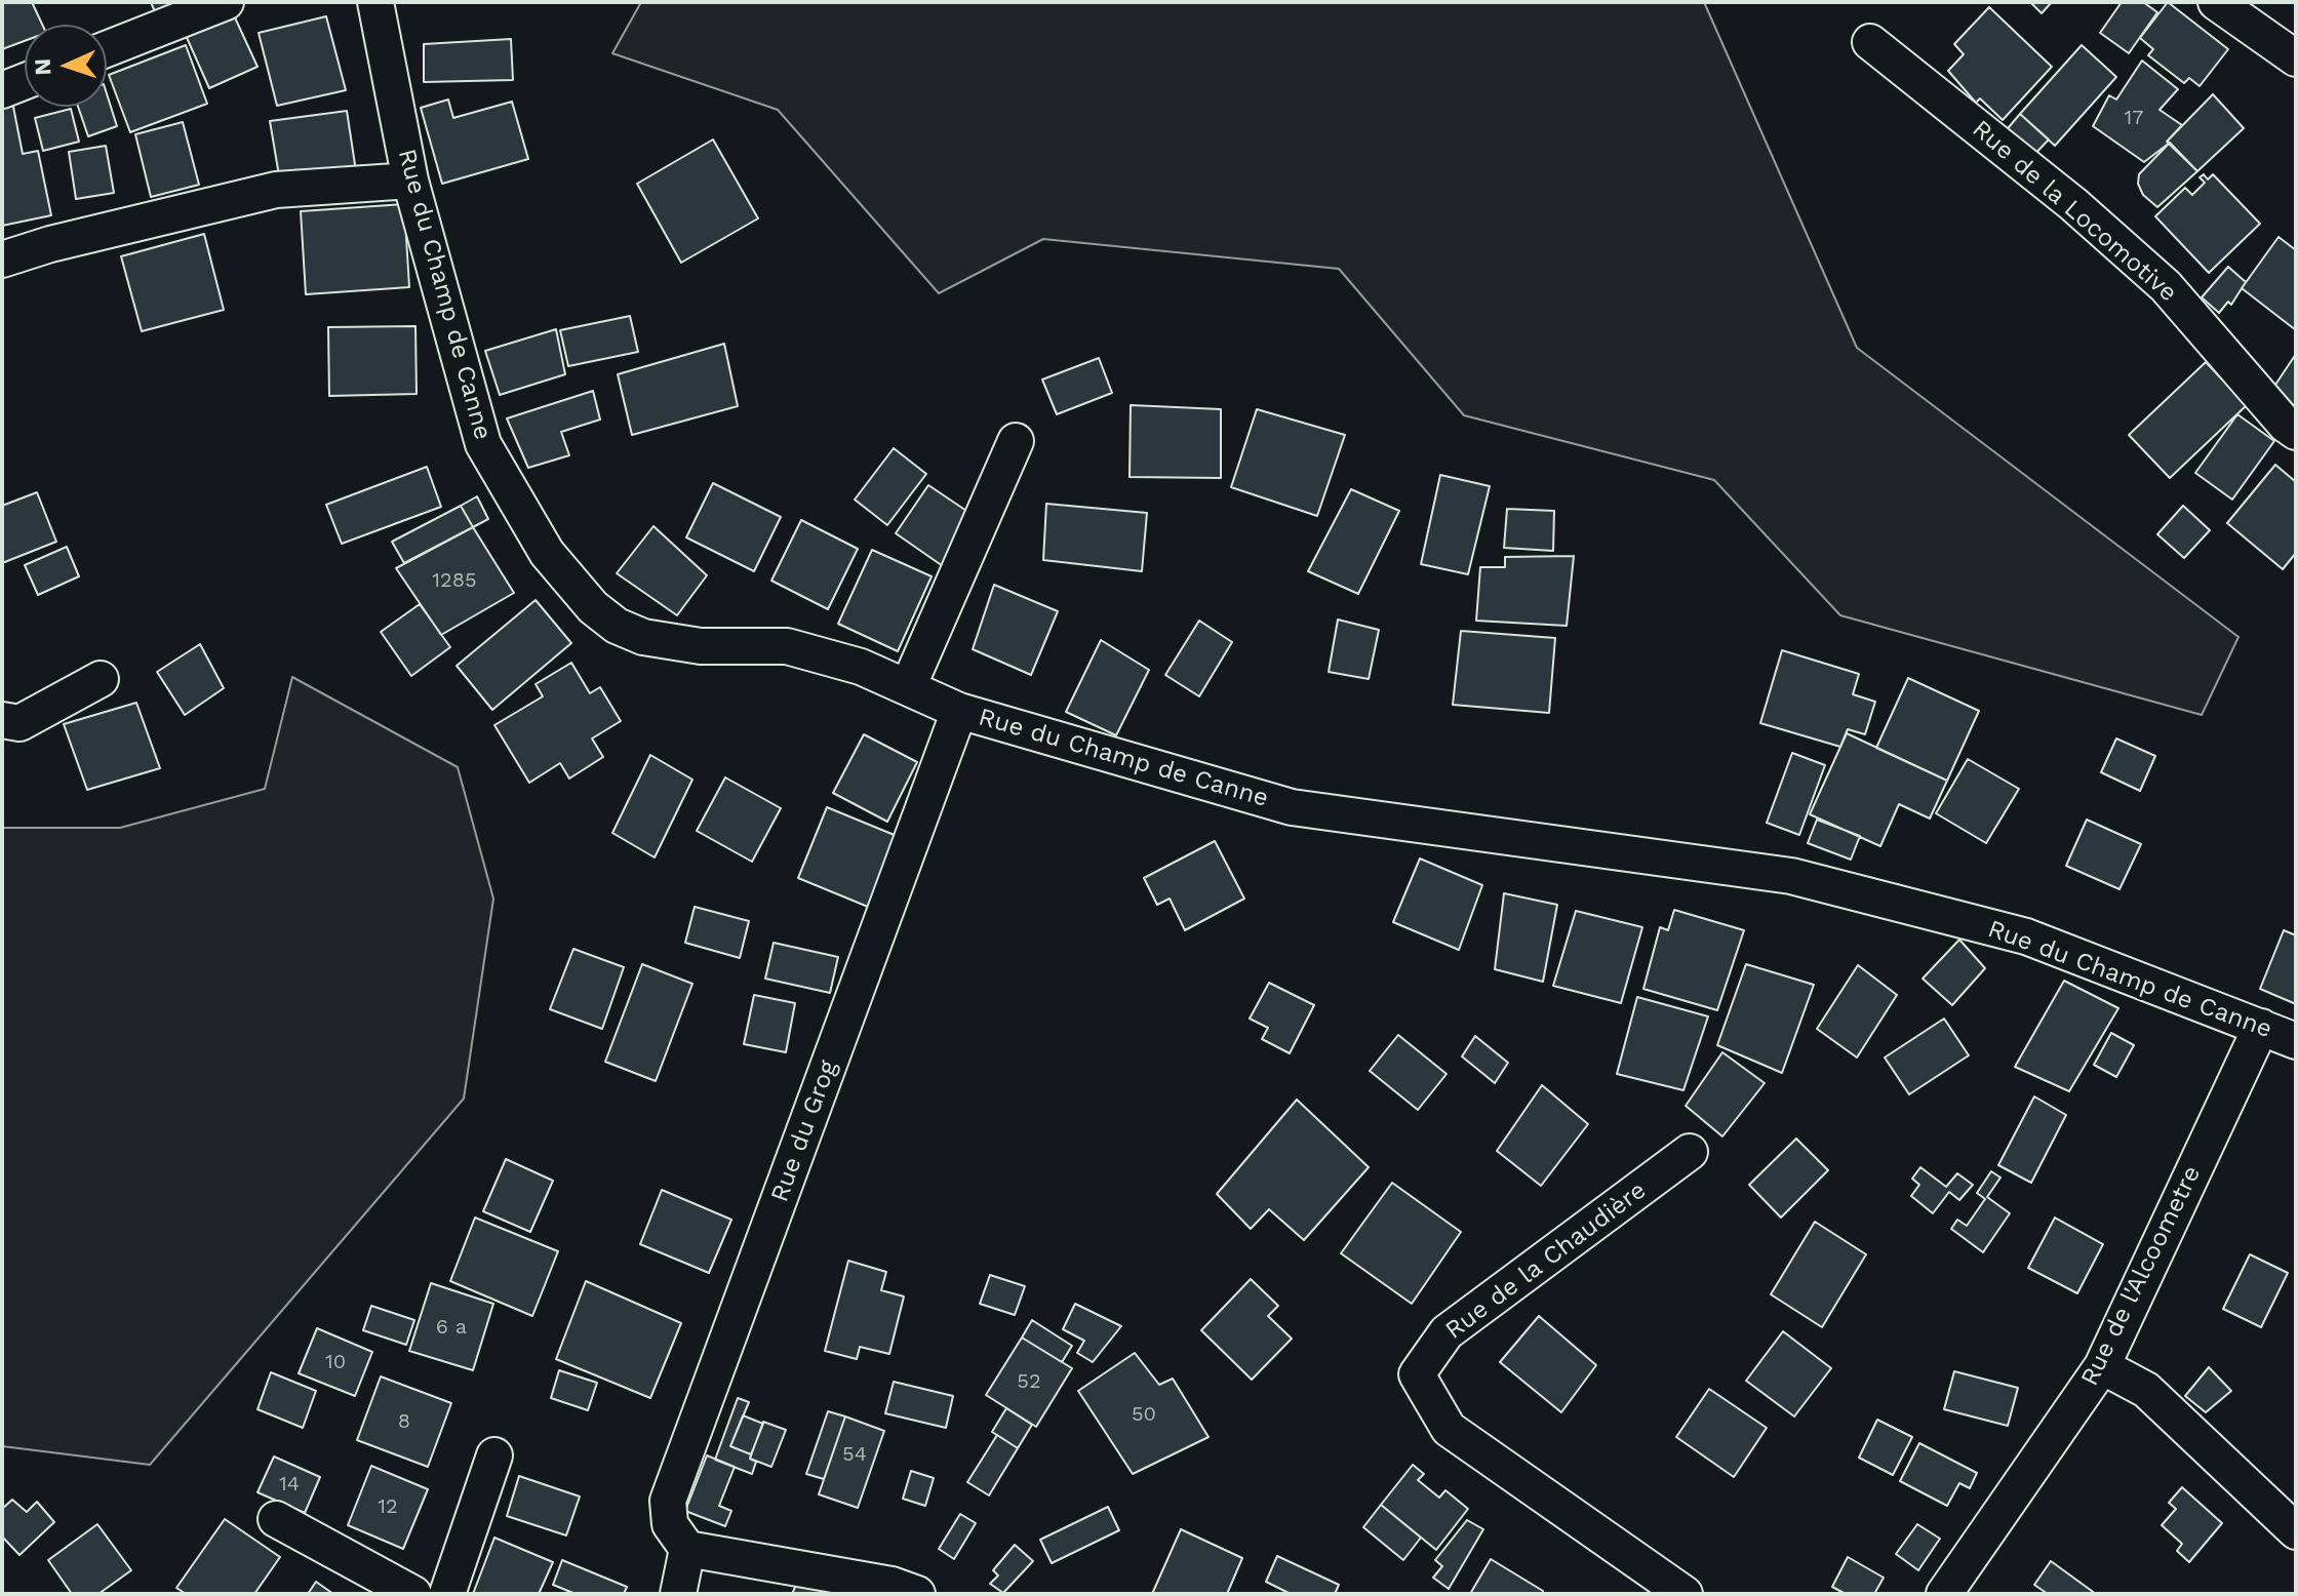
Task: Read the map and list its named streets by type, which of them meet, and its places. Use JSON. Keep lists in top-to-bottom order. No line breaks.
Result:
{"streets":{"street":["Rue de la Locomotive","Rue du Champ de Canne","Rue du Grog","Rue de la Chaudière","Rue de l'Alcoometre"]},"crossings":[["Rue du Champ de Canne","Rue du Grog"],["Rue du Champ de Canne","Rue de l'Alcoometre"]],"house_numbers":["17","1285","6 a","10","52","50","8","54","14","12"],"north":"left"}
